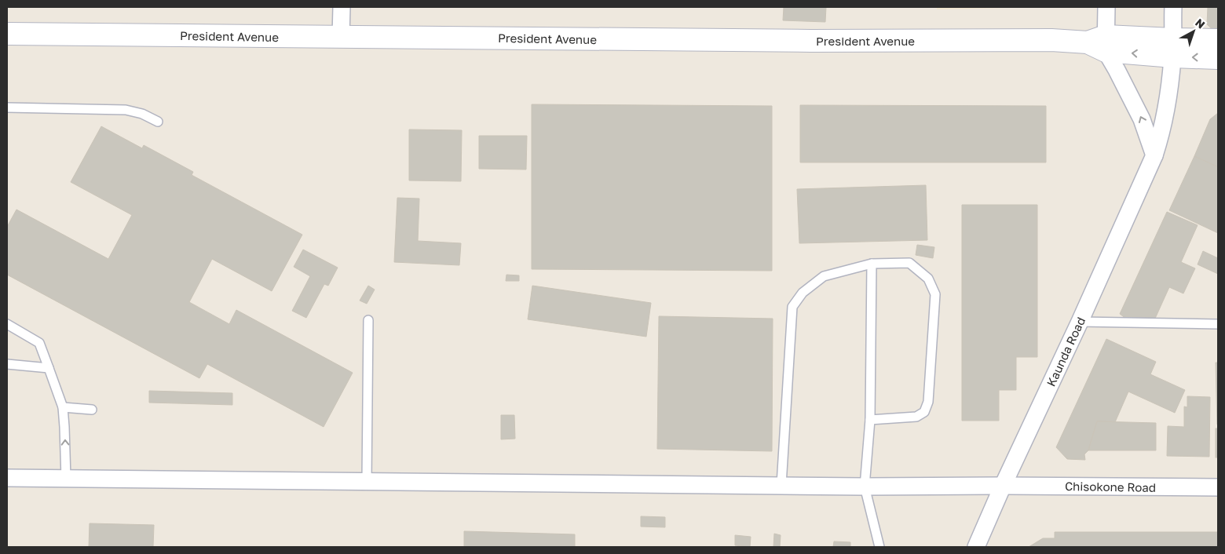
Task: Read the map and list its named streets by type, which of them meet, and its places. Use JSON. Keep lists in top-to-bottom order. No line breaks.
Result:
{"streets":{"main road":["President Avenue"],"street":["Kaunda Road","Chisokone Road"]},"crossings":[["President Avenue","Kaunda Road"],["Kaunda Road","Chisokone Road"]],"north":"top right"}
